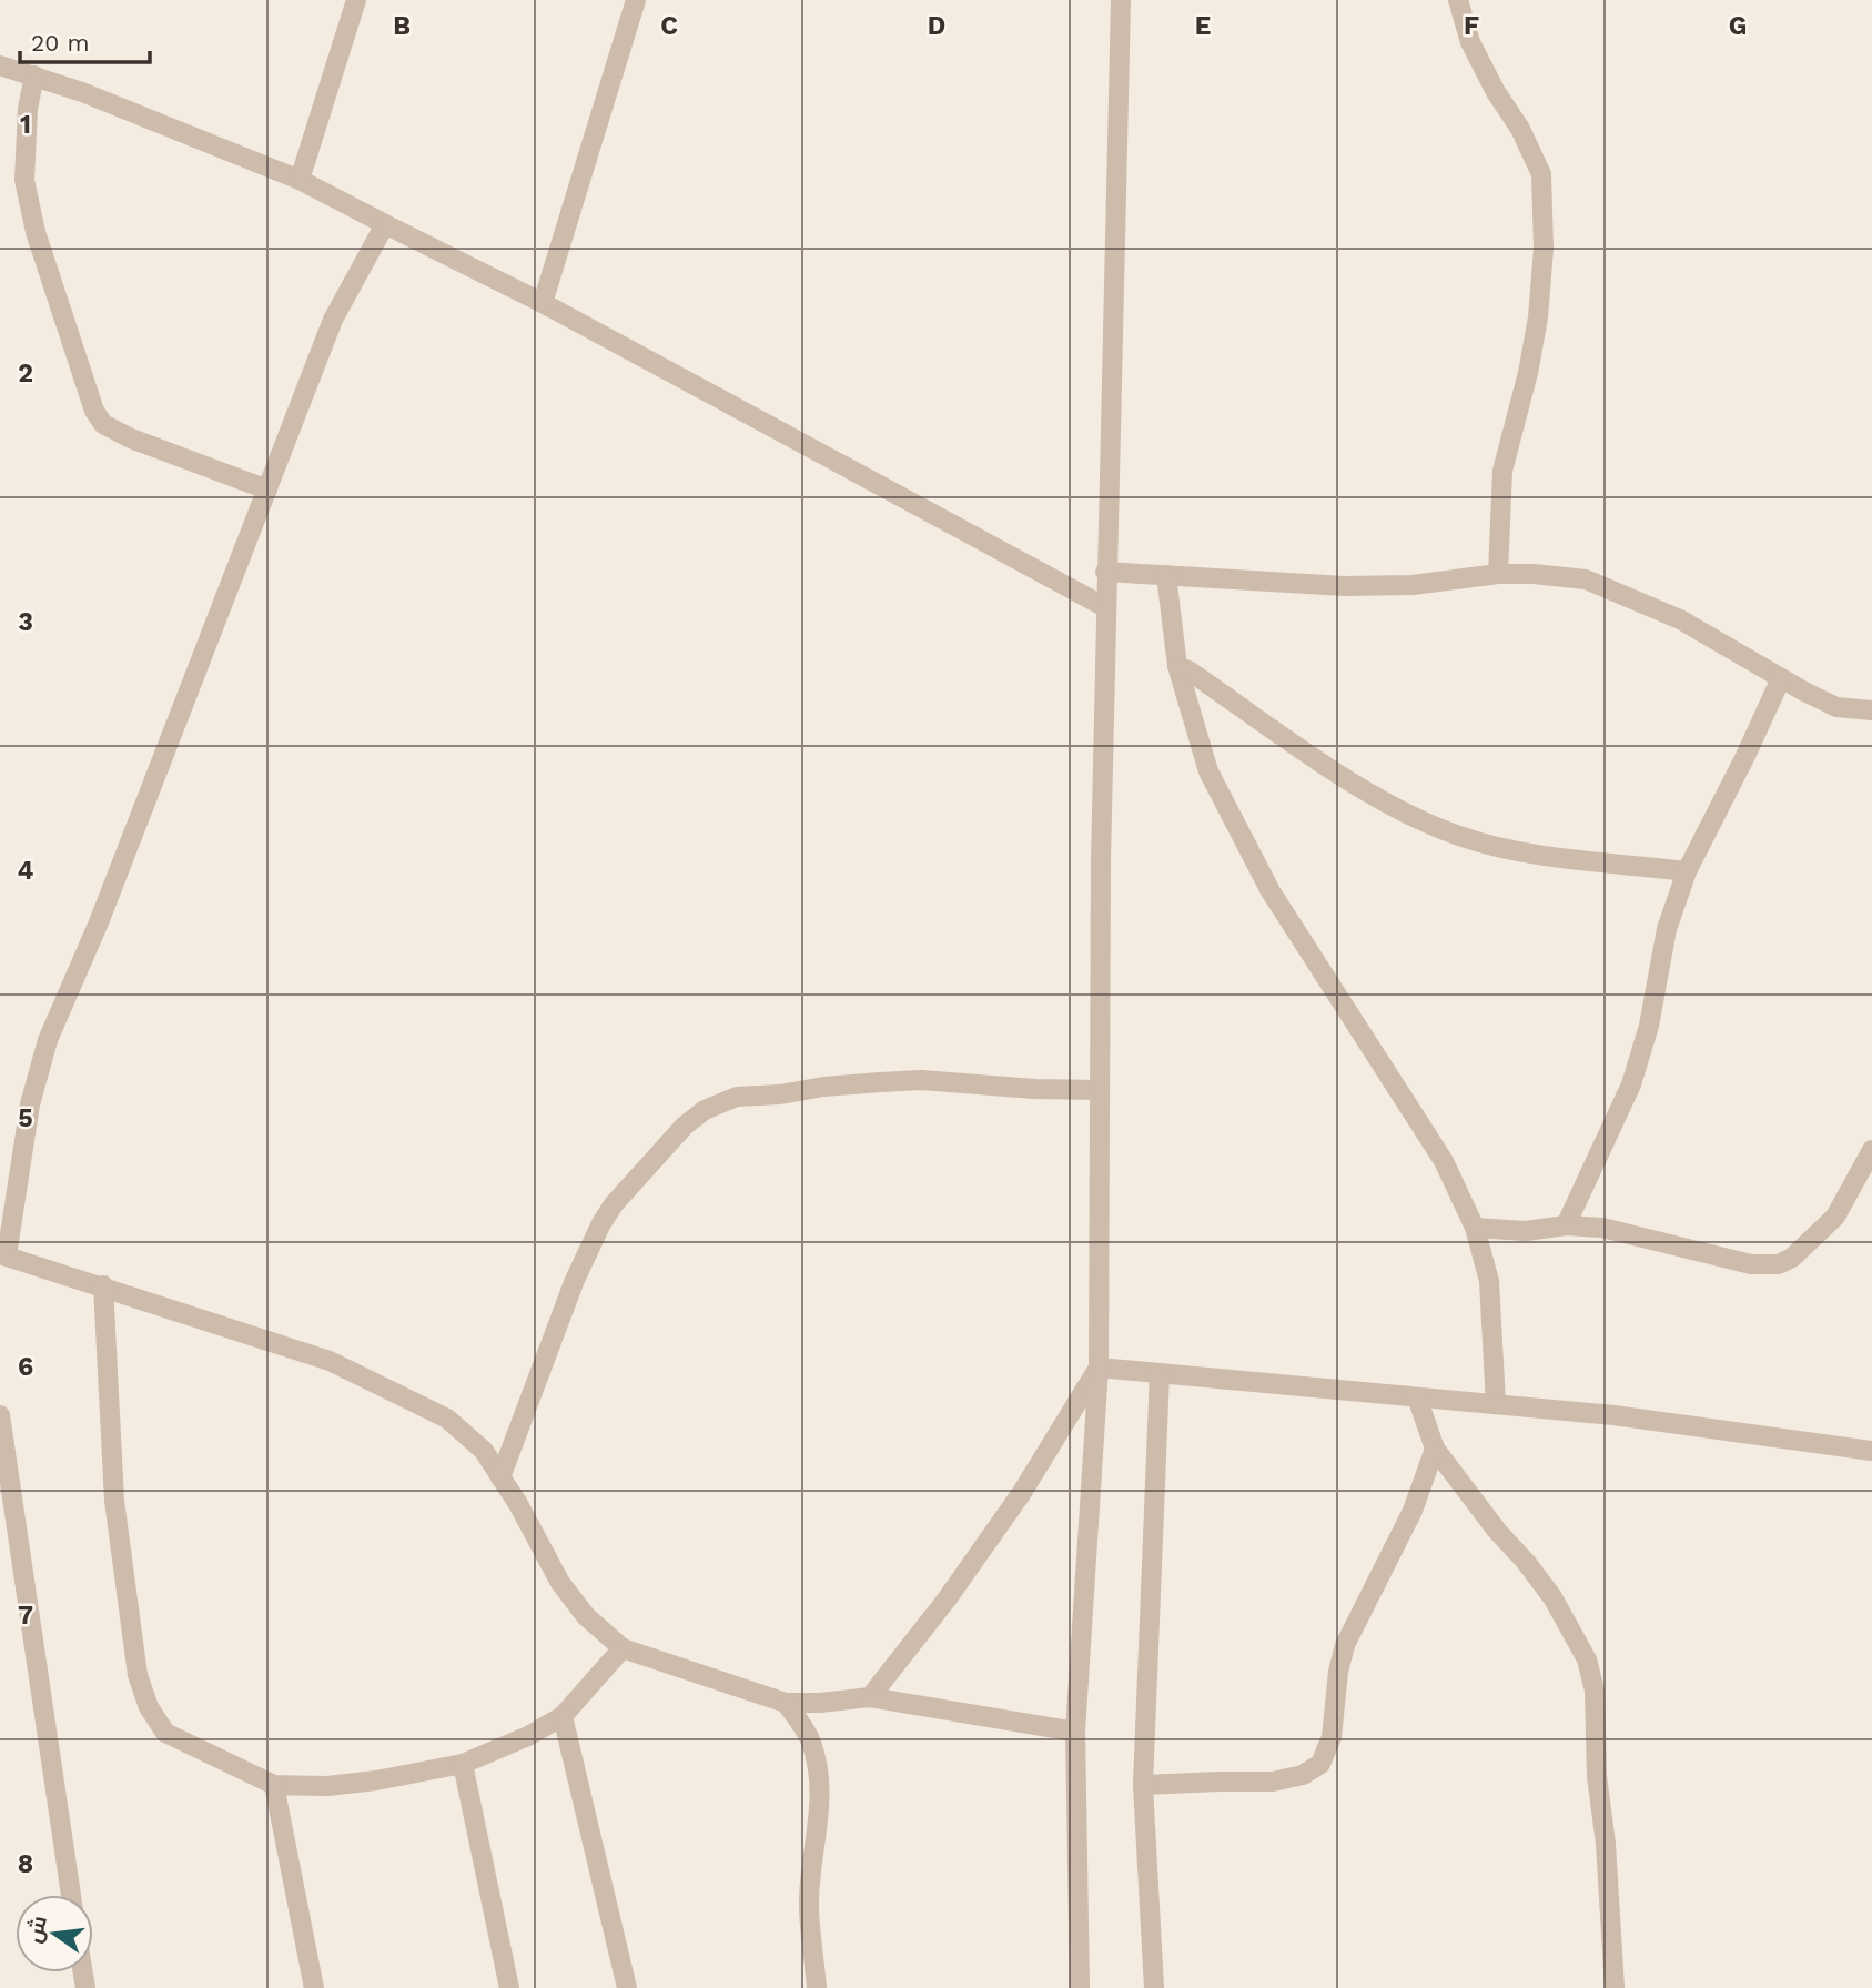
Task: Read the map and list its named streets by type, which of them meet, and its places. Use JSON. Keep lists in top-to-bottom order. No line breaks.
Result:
{"scale_bar":"20 m","north":"left","grid":{"columns":["B","C","D","E","F","G"],"rows":["1","2","3","4","5","6","7","8"]}}
